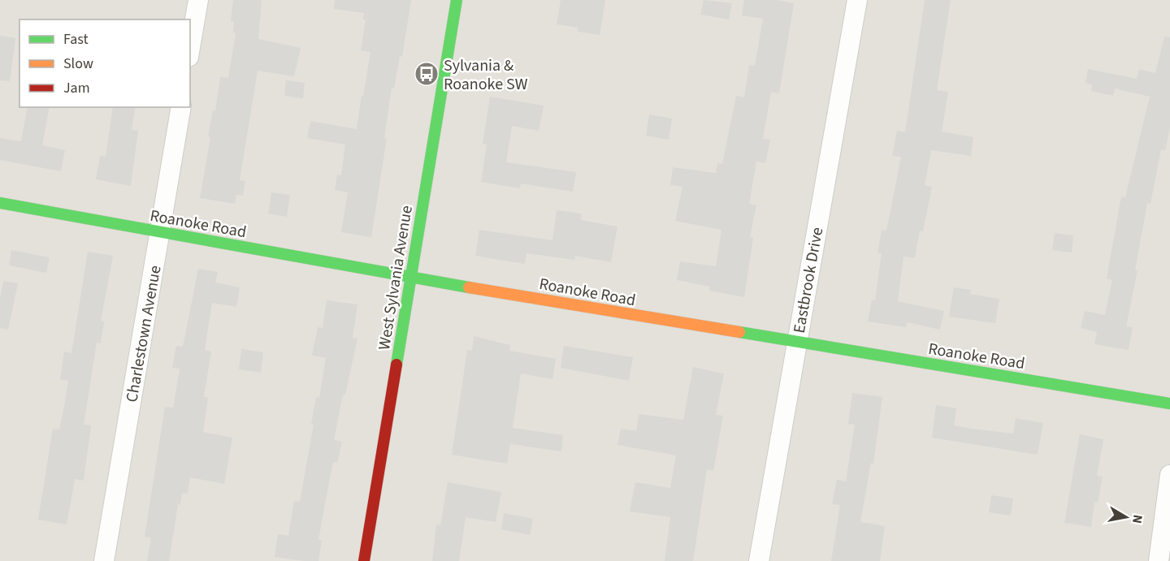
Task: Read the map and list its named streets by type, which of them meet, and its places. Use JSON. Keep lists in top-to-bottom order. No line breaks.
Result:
{"streets":{"street":["Roanoke Road","West Sylvania Avenue","Eastbrook Drive","Charlestown Avenue"]},"crossings":[["Roanoke Road","West Sylvania Avenue"],["Roanoke Road","Eastbrook Drive"],["Roanoke Road","Charlestown Avenue"]],"places":{"bus stop":["Sylvania & Roanoke SW"]},"legend":["Fast","Slow","Jam"],"north":"right"}
